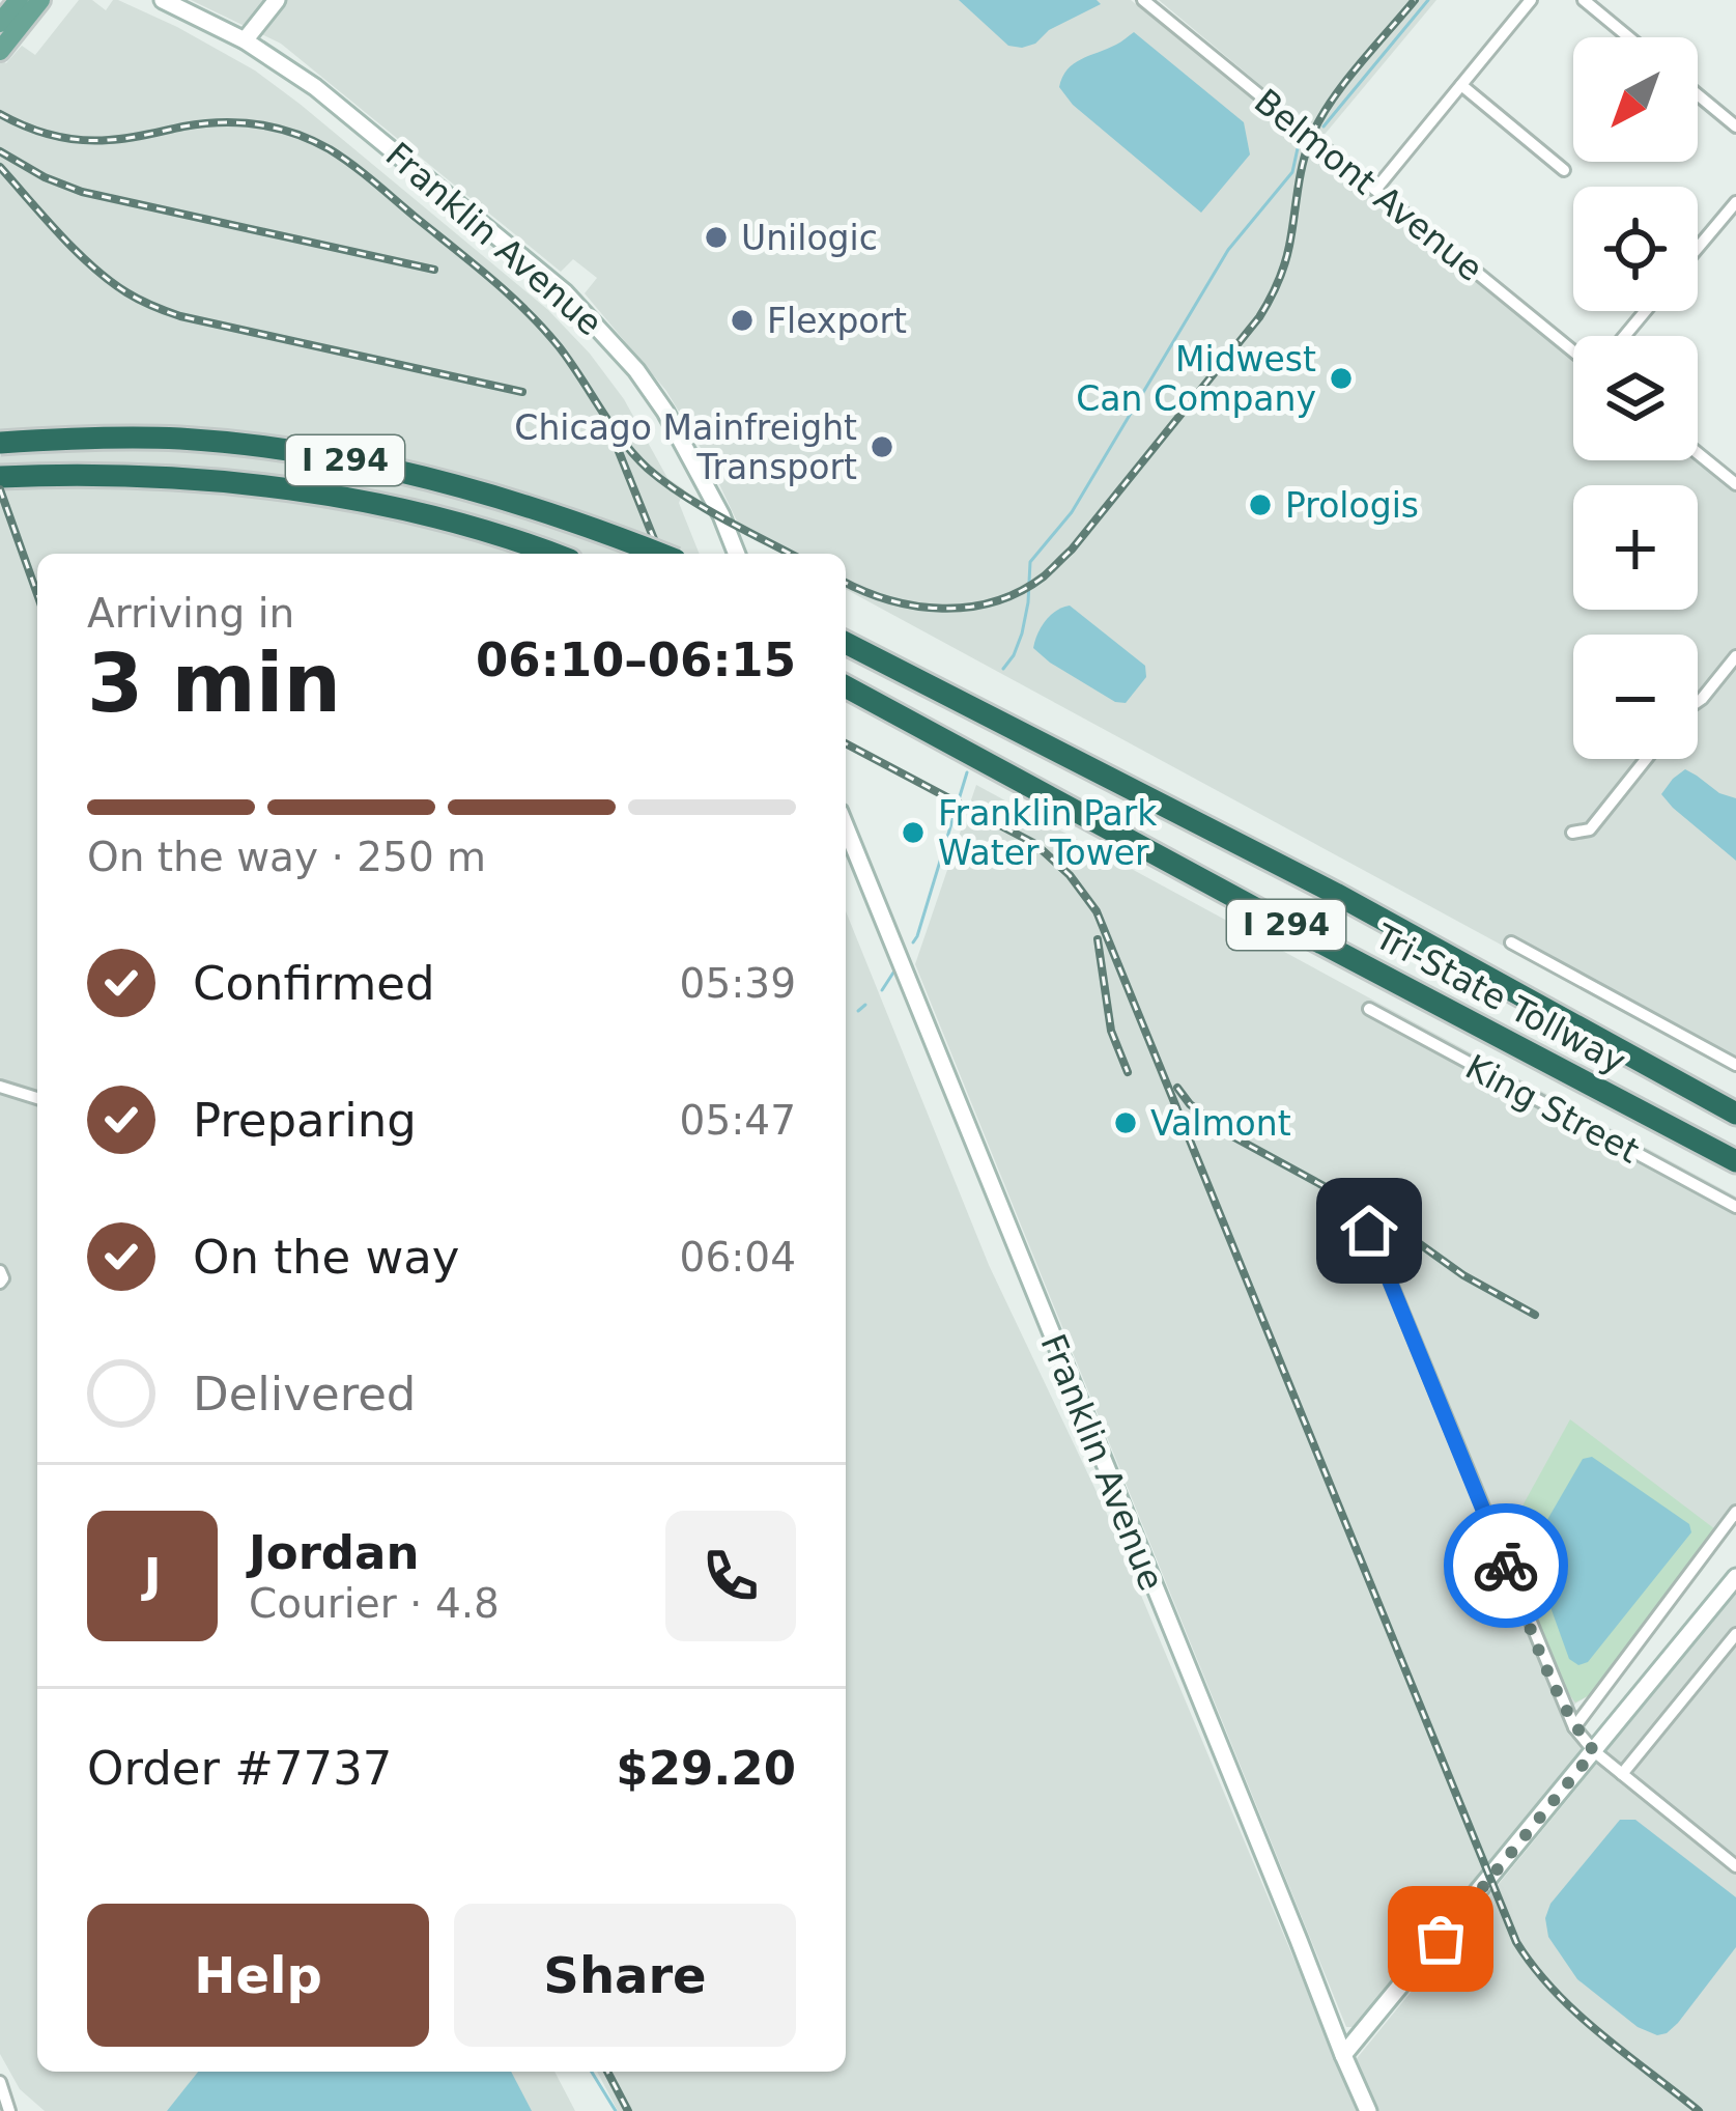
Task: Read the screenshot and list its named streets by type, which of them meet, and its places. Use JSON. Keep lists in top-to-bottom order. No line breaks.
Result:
{"streets":{"highway":["I 294","Tri-State Tollway"],"main road":["Franklin Avenue"],"street":["Belmont Avenue","King Street"]},"places":["Unilogic","Flexport","Midwest Can Company","Chicago Mainfreight Transport","Prologis","Franklin Park Water Tower","Valmont"],"north":"bottom left","page":{"map_buttons":["+","−"],"heading":["3 min","Arriving in","06:10–06:15"],"panel":["Jordan","Courier · 4.8","Order #7737","$29.20"],"bar":"On the way · 250 m","list":[["Confirmed","05:39"],["Preparing","05:47"],["On the way","06:04"],"Delivered"],"round":"J","buttons":["Help","Share"]}}
